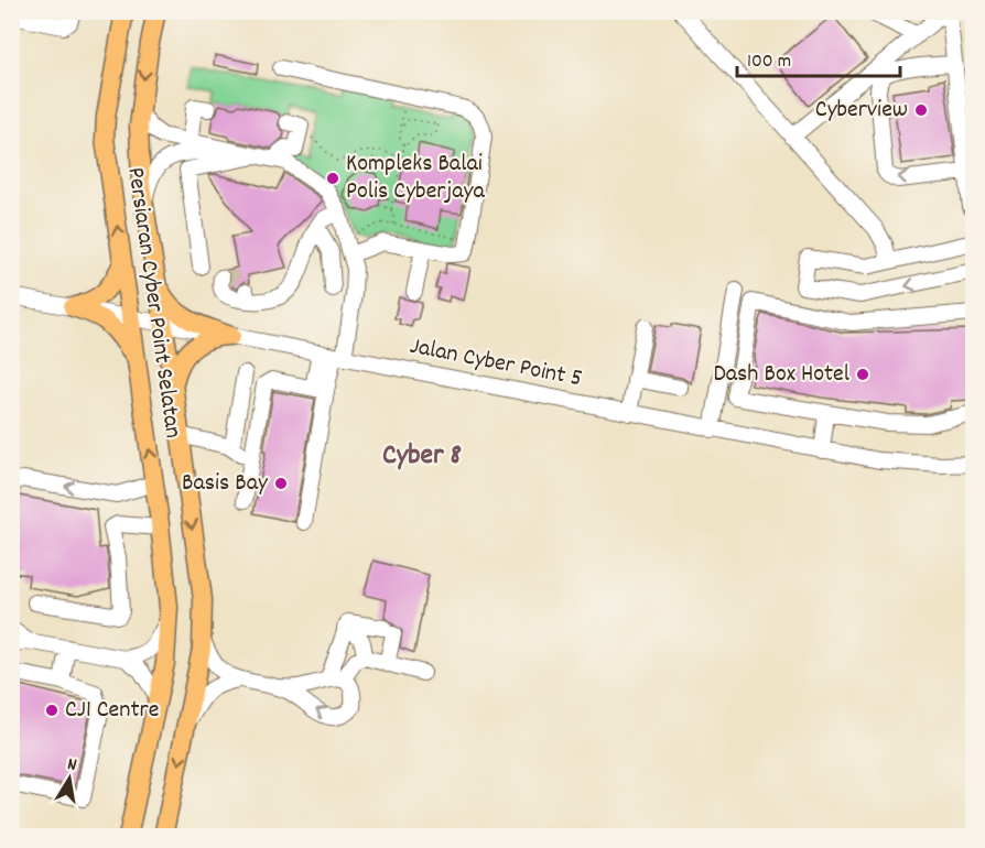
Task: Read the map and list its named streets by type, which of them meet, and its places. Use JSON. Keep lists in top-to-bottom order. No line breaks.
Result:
{"streets":{"main road":["Persiaran Cyber Point Selatan"],"street":["Jalan Cyber Point 5"]},"crossings":[["Persiaran Cyber Point Selatan","Jalan Cyber Point 5"]],"districts":["Cyber 8"],"places":["Cyberview","Kompleks Balai Polis Cyberjaya","Dash Box Hotel","Basis Bay","CJ1 Centre"],"scale_bar":"100 m","north":"top"}
